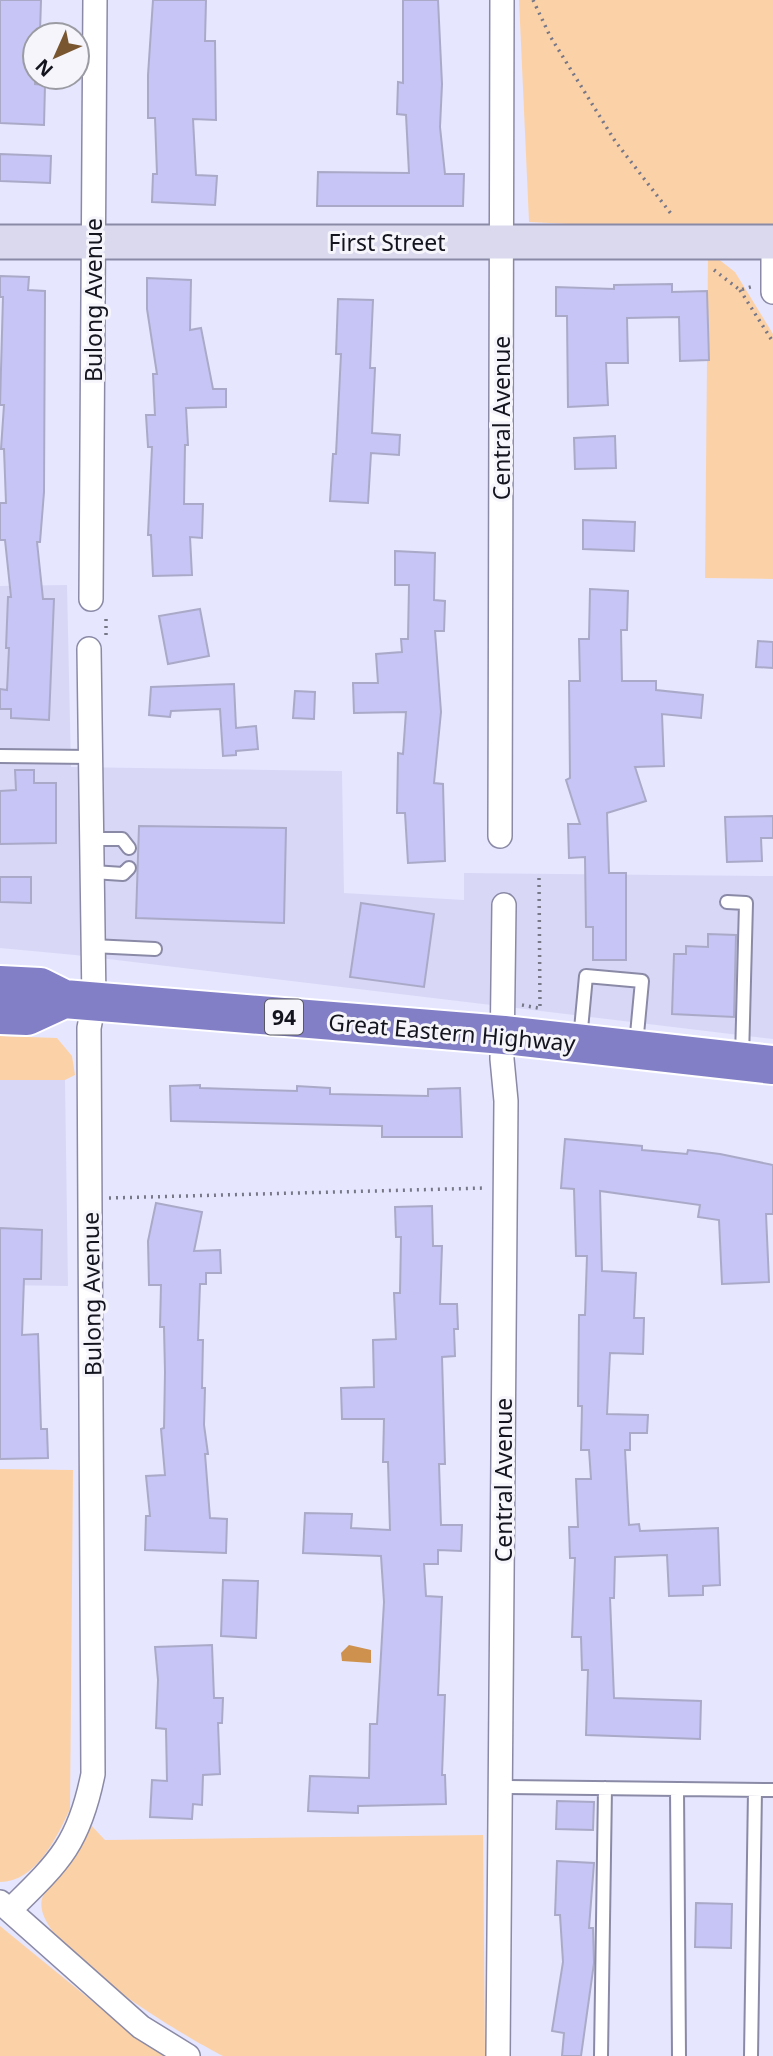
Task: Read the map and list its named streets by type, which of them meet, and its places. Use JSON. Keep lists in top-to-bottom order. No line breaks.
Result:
{"streets":{"highway":["94","Great Eastern Highway"],"street":["First Street","Bulong Avenue","Central Avenue"]},"crossings":[["First Street","Bulong Avenue"],["First Street","Central Avenue"],["Bulong Avenue","Great Eastern Highway"],["Central Avenue","Great Eastern Highway"]],"north":"bottom left"}
